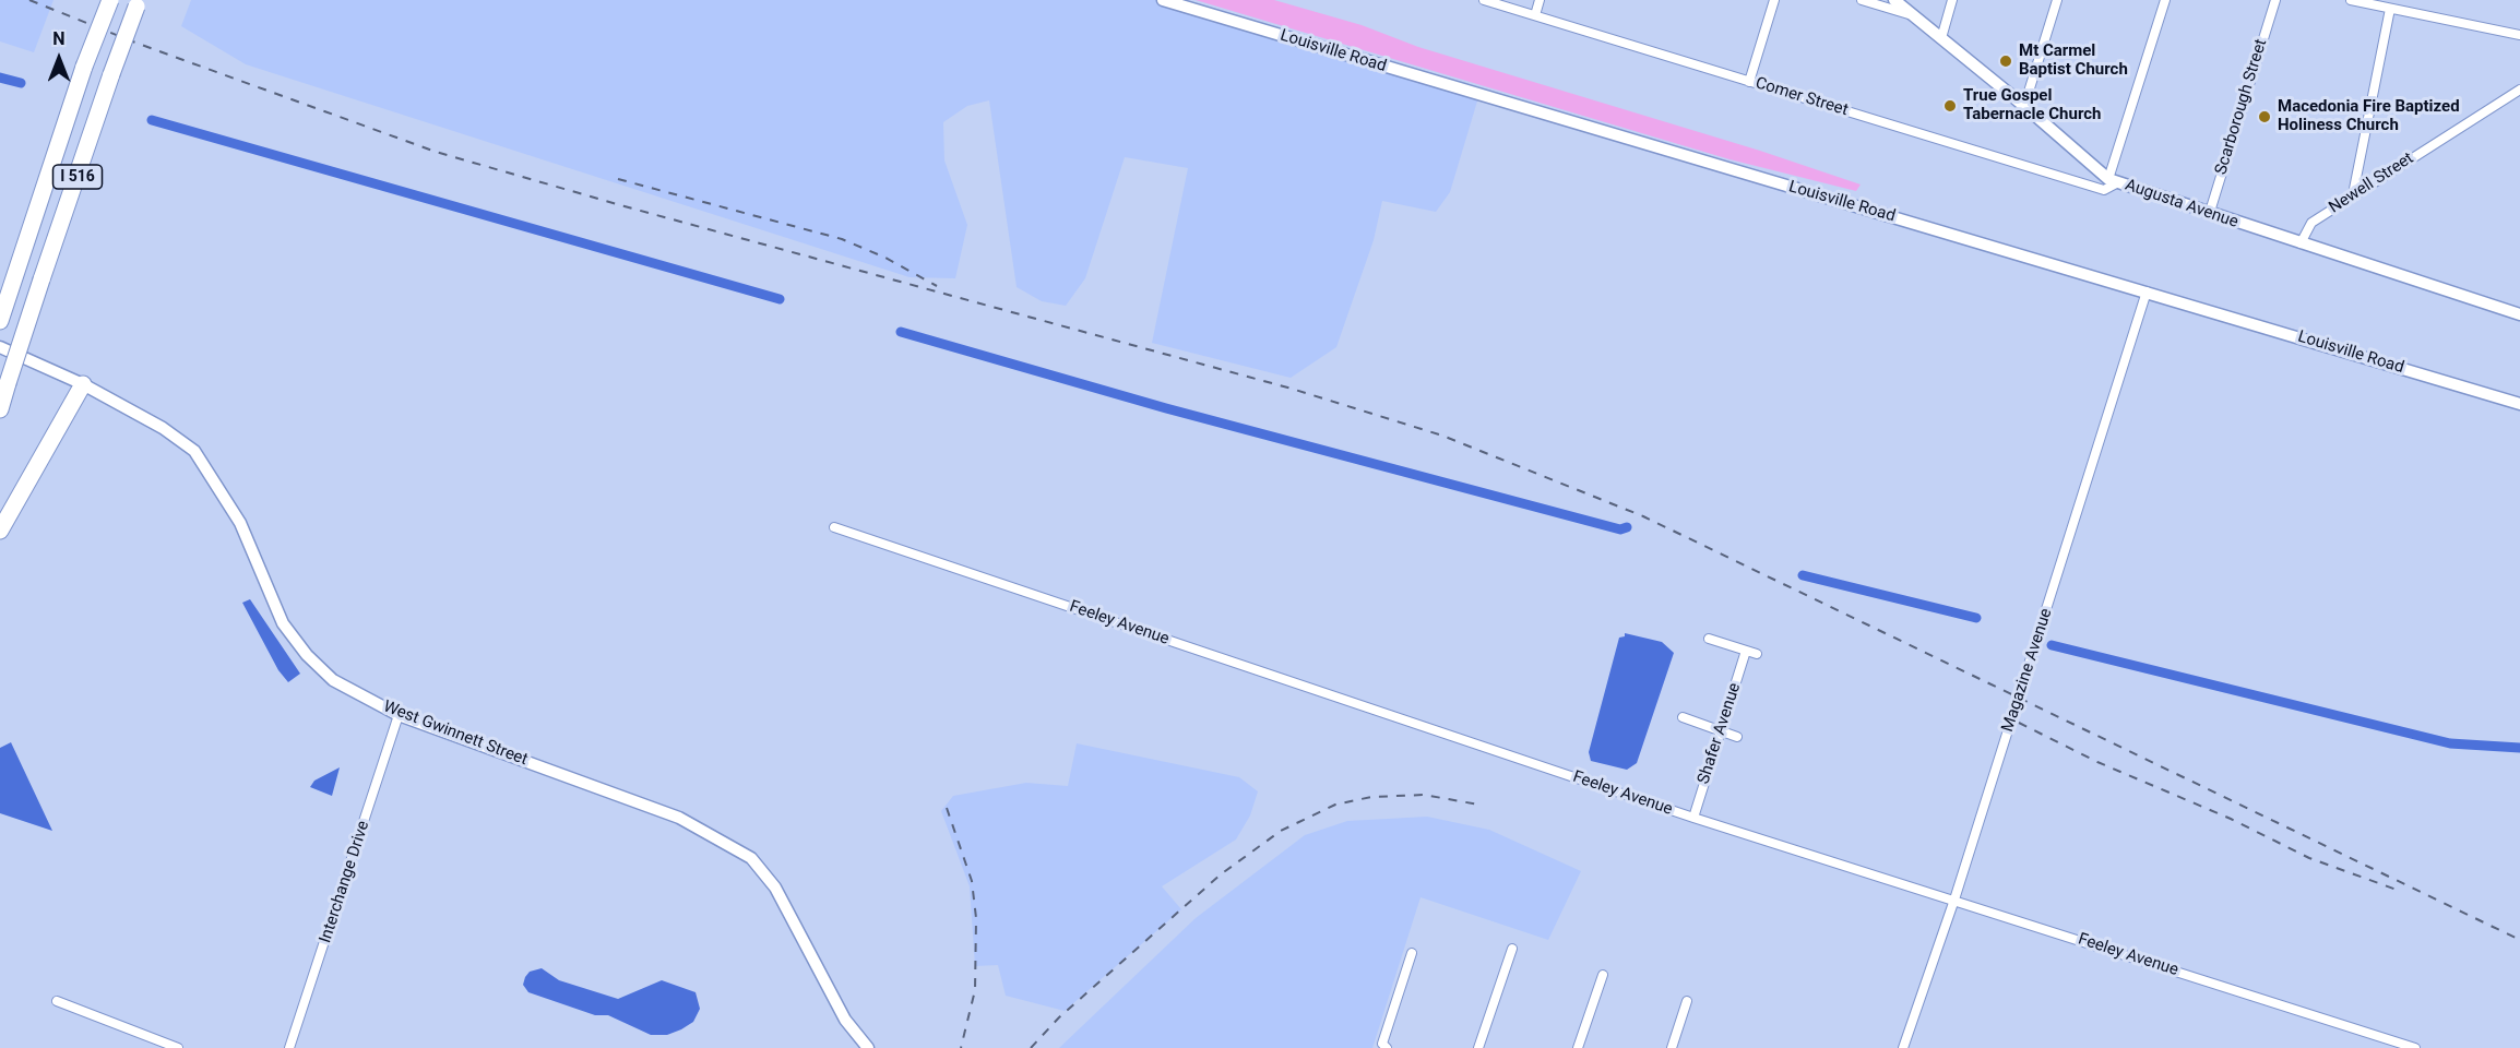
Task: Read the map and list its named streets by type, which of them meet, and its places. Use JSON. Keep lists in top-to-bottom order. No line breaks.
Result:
{"streets":{"highway":["I 516"],"main road":["Louisville Road","Augusta Avenue","West Gwinnett Street"],"street":["Comer Street","Scarborough Street","Newell Street","Feeley Avenue","Magazine Avenue","Shafer Avenue","Interchange Drive"]},"crossings":[["Louisville Road","Magazine Avenue"],["Comer Street","Augusta Avenue"],["Scarborough Street","Augusta Avenue"],["Newell Street","Augusta Avenue"],["Feeley Avenue","Magazine Avenue"],["Feeley Avenue","Shafer Avenue"],["West Gwinnett Street","Interchange Drive"]],"places":["Mt Carmel Baptist Church","True Gospel Tabernacle Church","Macedonia Fire Baptized Holiness Church"],"north":"top"}
